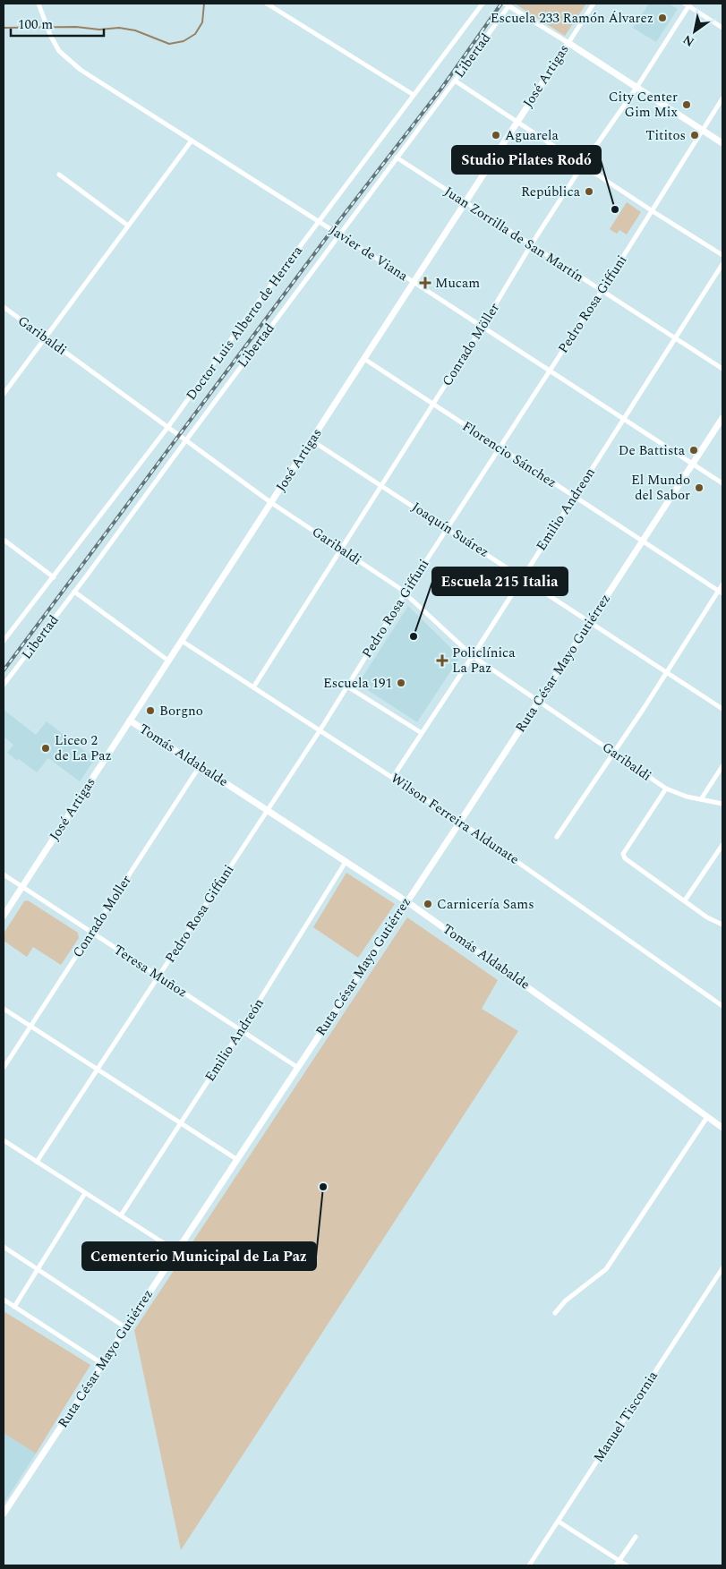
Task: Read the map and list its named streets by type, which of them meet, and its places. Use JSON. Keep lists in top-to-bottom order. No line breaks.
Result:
{"streets":{"street":["Libertad","José Artigas","Juan Zorrilla de San Martín","Javier de Viana","Pedro Rosa Giffuni","Doctor Luis Alberto de Herrera","Garibaldi","Conrado Möller","Florencio Sánchez","Emilio Andreon","Joaquín Suárez","Ruta César Mayo Gutiérrez","Tomás Aldabalde","Wilson Ferreira Aldunate","Conrado Moller","Teresa Muñoz","Emilio Andreón","Manuel Tiscornia"]},"crossings":[["Libertad","Juan Zorrilla de San Martín"],["Libertad","Javier de Viana"],["Libertad","Garibaldi"],["José Artigas","Juan Zorrilla de San Martín"],["José Artigas","Javier de Viana"],["José Artigas","Garibaldi"],["José Artigas","Florencio Sánchez"],["José Artigas","Joaquín Suárez"],["José Artigas","Tomás Aldabalde"],["José Artigas","Wilson Ferreira Aldunate"],["José Artigas","Teresa Muñoz"],["Juan Zorrilla de San Martín","Pedro Rosa Giffuni"],["Juan Zorrilla de San Martín","Conrado Möller"],["Juan Zorrilla de San Martín","Emilio Andreon"],["Javier de Viana","Pedro Rosa Giffuni"],["Javier de Viana","Doctor Luis Alberto de Herrera"],["Javier de Viana","Conrado Möller"],["Javier de Viana","Emilio Andreon"],["Javier de Viana","Ruta César Mayo Gutiérrez"],["Pedro Rosa Giffuni","Garibaldi"],["Pedro Rosa Giffuni","Florencio Sánchez"],["Pedro Rosa Giffuni","Joaquín Suárez"],["Pedro Rosa Giffuni","Tomás Aldabalde"],["Pedro Rosa Giffuni","Wilson Ferreira Aldunate"],["Pedro Rosa Giffuni","Teresa Muñoz"],["Doctor Luis Alberto de Herrera","Garibaldi"],["Garibaldi","Conrado Möller"],["Garibaldi","Emilio Andreon"],["Garibaldi","Ruta César Mayo Gutiérrez"],["Conrado Möller","Florencio Sánchez"],["Conrado Möller","Joaquín Suárez"],["Conrado Möller","Wilson Ferreira Aldunate"],["Florencio Sánchez","Emilio Andreon"],["Florencio Sánchez","Ruta César Mayo Gutiérrez"],["Emilio Andreon","Joaquín Suárez"],["Emilio Andreon","Wilson Ferreira Aldunate"],["Joaquín Suárez","Ruta César Mayo Gutiérrez"],["Ruta César Mayo Gutiérrez","Tomás Aldabalde"],["Ruta César Mayo Gutiérrez","Wilson Ferreira Aldunate"],["Ruta César Mayo Gutiérrez","Teresa Muñoz"],["Tomás Aldabalde","Conrado Moller"],["Tomás Aldabalde","Emilio Andreón"],["Conrado Moller","Teresa Muñoz"],["Teresa Muñoz","Emilio Andreón"]],"places":{"other":["Escuela 233 Ramón Álvarez","City Center Gim Mix","Aguarela","Tititos","República","Studio Pilates Rodó","De Battista","El Mundo del Sabor","Escuela 215 Italia","Escuela 191","Borgno","Liceo 2 de La Paz","Carnicería Sams","Cementerio Municipal de La Paz"],"health":["Mucam","Policlínica La Paz"]},"scale_bar":"100 m","north":"bottom left"}
